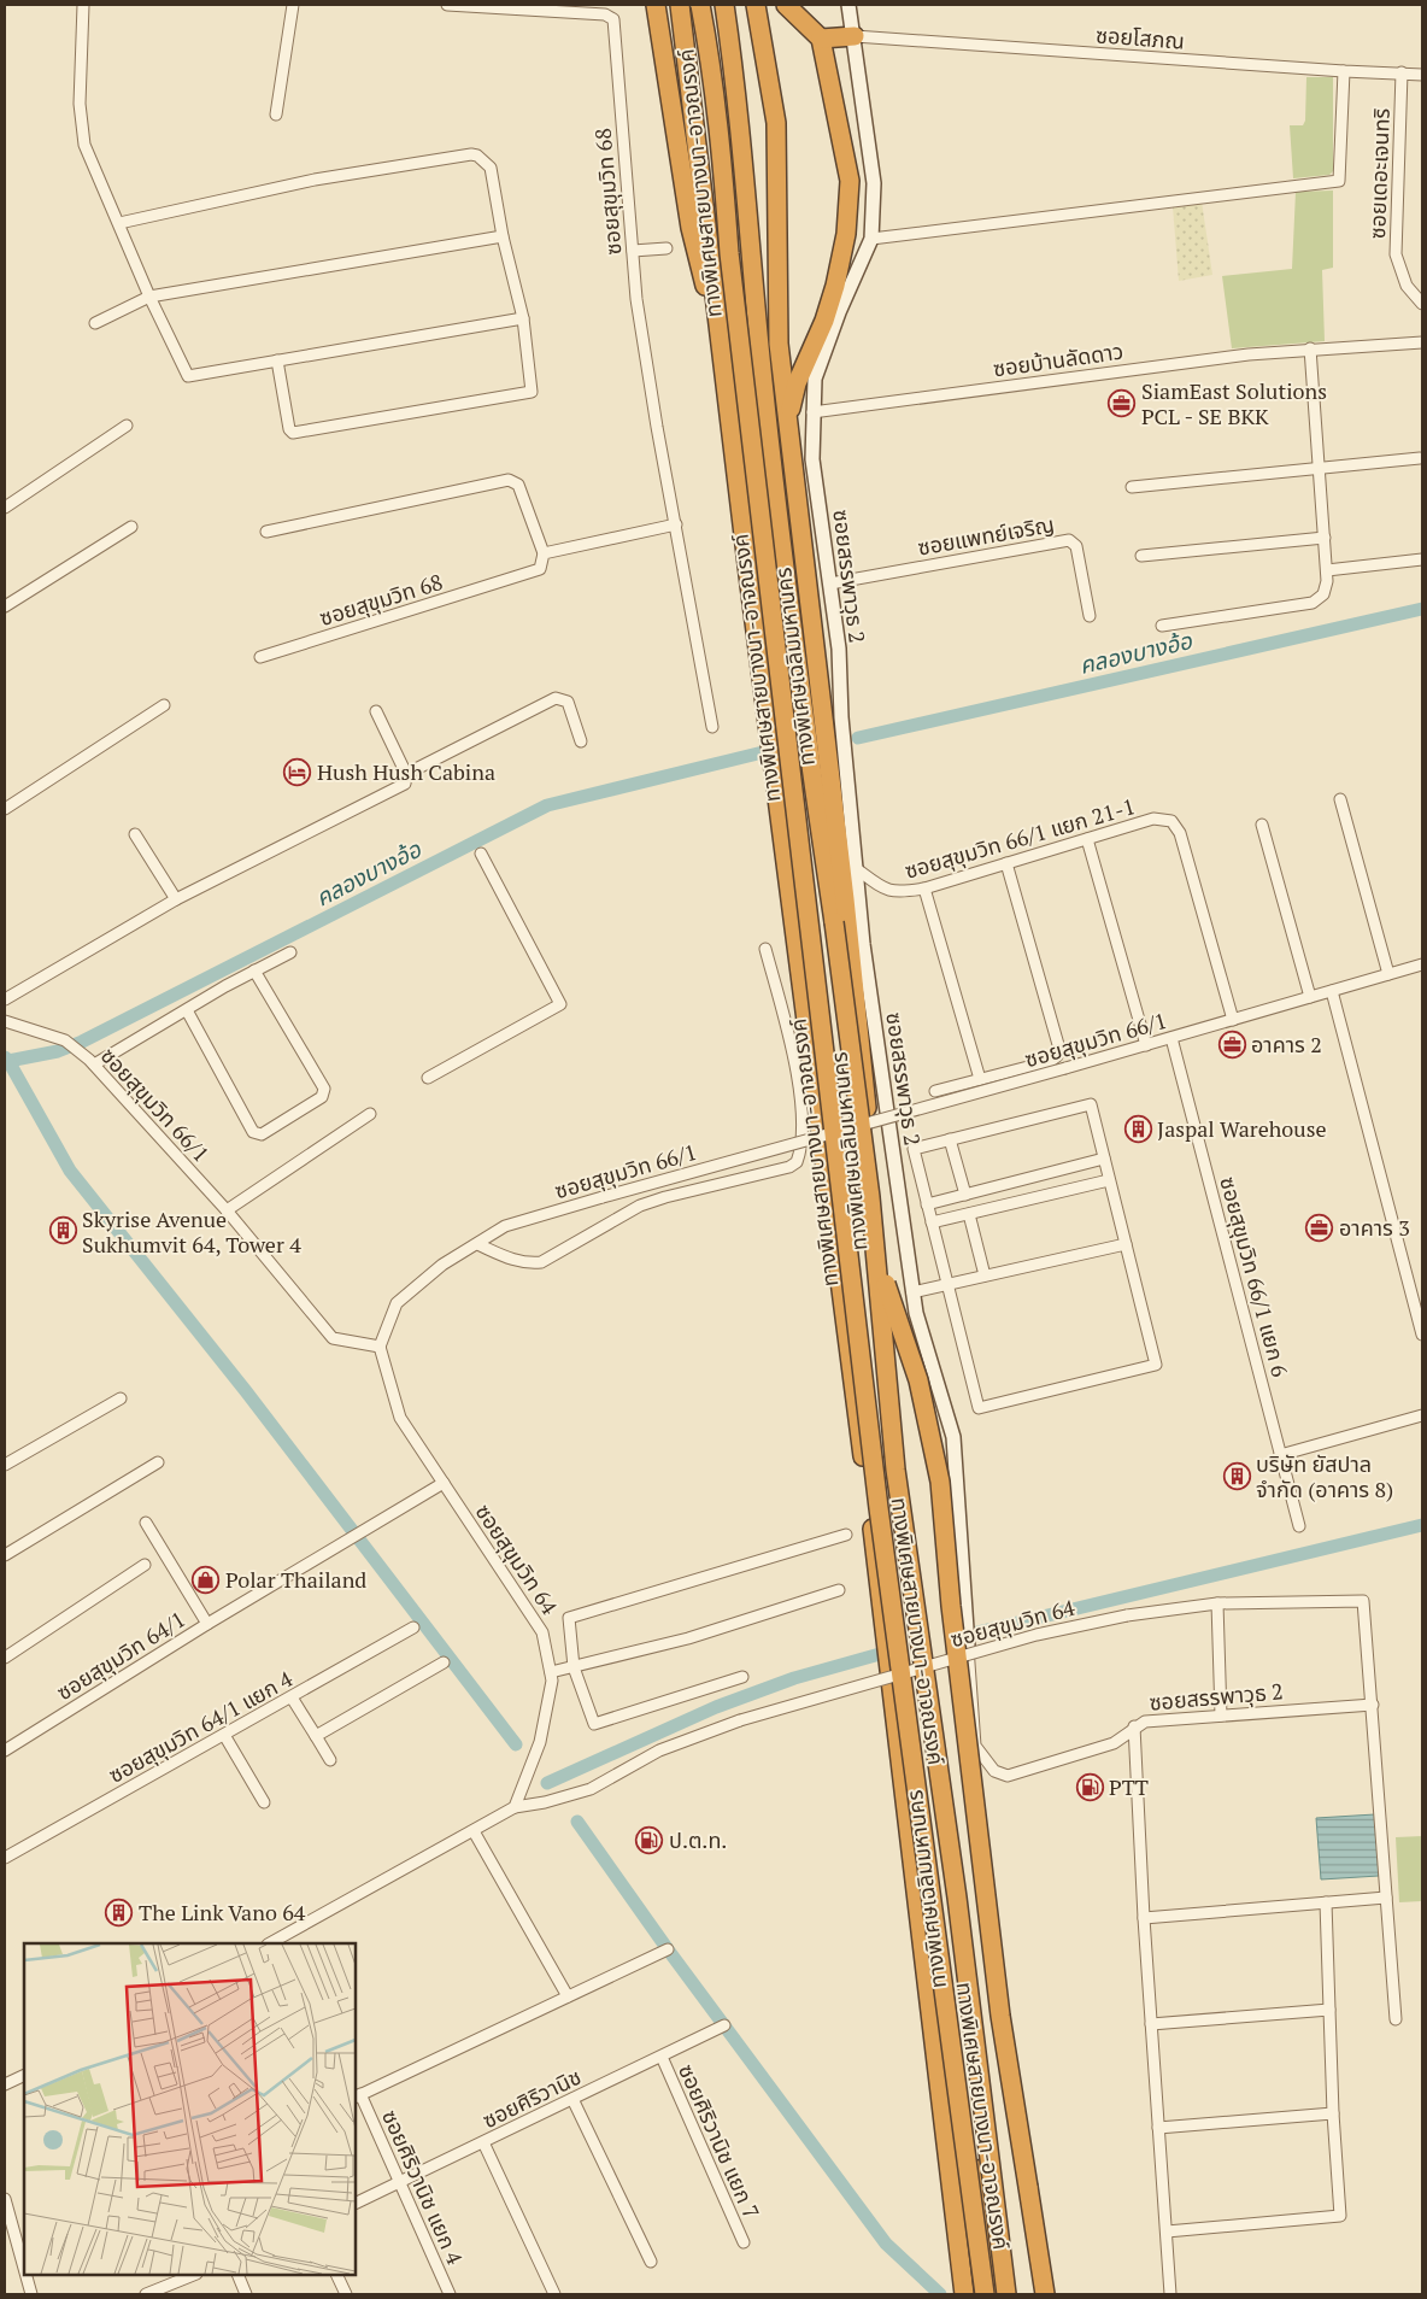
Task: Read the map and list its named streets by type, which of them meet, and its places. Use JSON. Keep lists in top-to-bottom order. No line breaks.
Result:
{"streets":{"highway":["ทางพิเศษสายบางนา-อาจณรงค์","ทางพิเศษเฉลิมมหานคร"],"street":["ซอยโสภณ","ซอยเดอะเจนทริ","ซอยสุขุมวิท 68","ซอยบ้านลัดดาว","ซอยแพทย์เจริญ","ซอยสรรพาวุธ 2","ซอยสุขุมวิท 66/1 แยก 21-1","ซอยสุขุมวิท 66/1","ซอยสุขุมวิท 66/1 แยก 6","ซอยสุขุมวิท 64","ซอยสุขุมวิท 64/1","ซอยสุขุมวิท 64/1 แยก 4","ซอยศิริวานิช","ซอยศิริวานิช แยก 7","ซอยศิริวานิช แยก 4"]},"crossings":[["ซอยโสภณ","ซอยเดอะเจนทริ"],["ซอยโสภณ","ซอยสรรพาวุธ 2"],["ซอยบ้านลัดดาว","ซอยสรรพาวุธ 2"],["ซอยแพทย์เจริญ","ซอยสรรพาวุธ 2"],["ซอยสรรพาวุธ 2","ซอยสุขุมวิท 66/1 แยก 21-1"],["ซอยสรรพาวุธ 2","ซอยสุขุมวิท 64"],["ซอยสุขุมวิท 66/1 แยก 21-1","ซอยสุขุมวิท 66/1"],["ซอยสุขุมวิท 66/1","ซอยสุขุมวิท 66/1 แยก 6"],["ซอยสุขุมวิท 66/1","ซอยสุขุมวิท 64"],["ซอยสุขุมวิท 64","ซอยสุขุมวิท 64/1"],["ซอยศิริวานิช","ซอยศิริวานิช แยก 7"],["ซอยศิริวานิช","ซอยศิริวานิช แยก 4"]],"water":["คลองบางอ้อ"],"places":{"office":["SiamEast Solutions PCL - SE BKK","อาคาร 2","อาคาร 3"],"hotel":["Hush Hush Cabina"],"building":["Jaspal Warehouse","Skyrise Avenue Sukhumvit 64, Tower 4","บริษัท ยัสปาล จำกัด (อาคาร 8)","The Link Vano 64"],"shop":["Polar Thailand"],"fuel station":["PTT","ป.ต.ท."]}}
